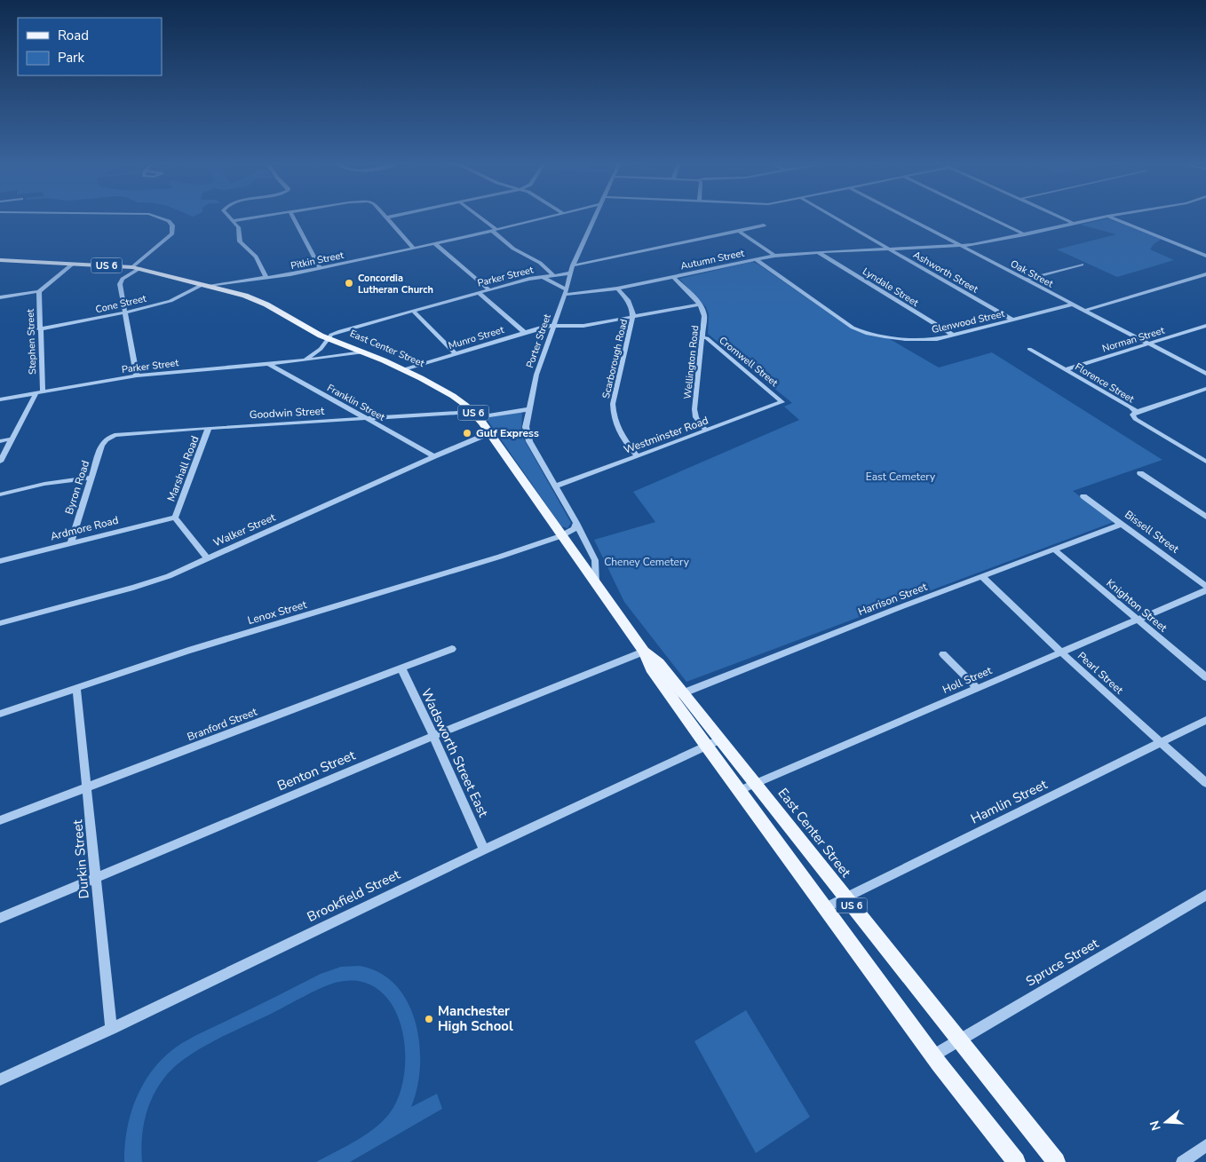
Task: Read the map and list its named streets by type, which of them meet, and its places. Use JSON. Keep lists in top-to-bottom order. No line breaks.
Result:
{"streets":{"main road":["US 6","East Center Street"],"street":["Autumn Street","Pitkin Street","Ashworth Street","Oak Street","Parker Street","Lyndale Street","Cone Street","Glenwood Street","Munro Street","Norman Street","Porter Street","Stephen Street","Scarborough Road","Cromwell Street","Wellington Road","Florence Street","Franklin Street","Goodwin Street","Westminster Road","Marshall Road","Byron Road","Ardmore Road","Walker Street","Bissell Street","Harrison Street","Knighton Street","Lenox Street","Pearl Street","Holl Street","Branford Street","Wadsworth Street East","Benton Street","Hamlin Street","Durkin Street","Brookfield Street","Spruce Street"]},"crossings":[["Autumn Street","Ashworth Street"],["Autumn Street","Oak Street"],["Autumn Street","Parker Street"],["Autumn Street","Lyndale Street"],["Autumn Street","Glenwood Street"],["Autumn Street","Porter Street"],["Autumn Street","Scarborough Road"],["Pitkin Street","Cone Street"],["Pitkin Street","East Center Street"],["Ashworth Street","Glenwood Street"],["Oak Street","Glenwood Street"],["Oak Street","Norman Street"],["Parker Street","Porter Street"],["Parker Street","Stephen Street"],["Parker Street","East Center Street"],["Parker Street","Franklin Street"],["Lyndale Street","Glenwood Street"],["Cone Street","Stephen Street"],["Cone Street","East Center Street"],["Munro Street","Porter Street"],["Munro Street","East Center Street"],["Norman Street","Florence Street"],["Porter Street","East Center Street"],["Porter Street","Westminster Road"],["East Center Street","Goodwin Street"],["East Center Street","Walker Street"],["East Center Street","Harrison Street"],["East Center Street","Lenox Street"],["East Center Street","Holl Street"],["East Center Street","Benton Street"],["East Center Street","Hamlin Street"],["East Center Street","Brookfield Street"],["East Center Street","Spruce Street"],["Scarborough Road","Westminster Road"],["Cromwell Street","Wellington Road"],["Cromwell Street","Westminster Road"],["Wellington Road","Westminster Road"],["Franklin Street","Goodwin Street"],["Franklin Street","Walker Street"],["Goodwin Street","Marshall Road"],["Goodwin Street","Byron Road"],["Marshall Road","Ardmore Road"],["Marshall Road","Walker Street"],["Byron Road","Ardmore Road"],["Bissell Street","Harrison Street"],["Harrison Street","Knighton Street"],["Harrison Street","Pearl Street"],["Knighton Street","Holl Street"],["Lenox Street","Durkin Street"],["Pearl Street","Holl Street"],["Pearl Street","Hamlin Street"],["Branford Street","Wadsworth Street East"],["Branford Street","Durkin Street"],["Wadsworth Street East","Benton Street"],["Wadsworth Street East","Brookfield Street"],["Benton Street","Durkin Street"],["Durkin Street","Brookfield Street"]],"parks":["East Cemetery","Cheney Cemetery"],"places":["Concordia Lutheran Church","Gulf Express","Manchester High School"],"legend":["Road","Park"],"north":"left"}
